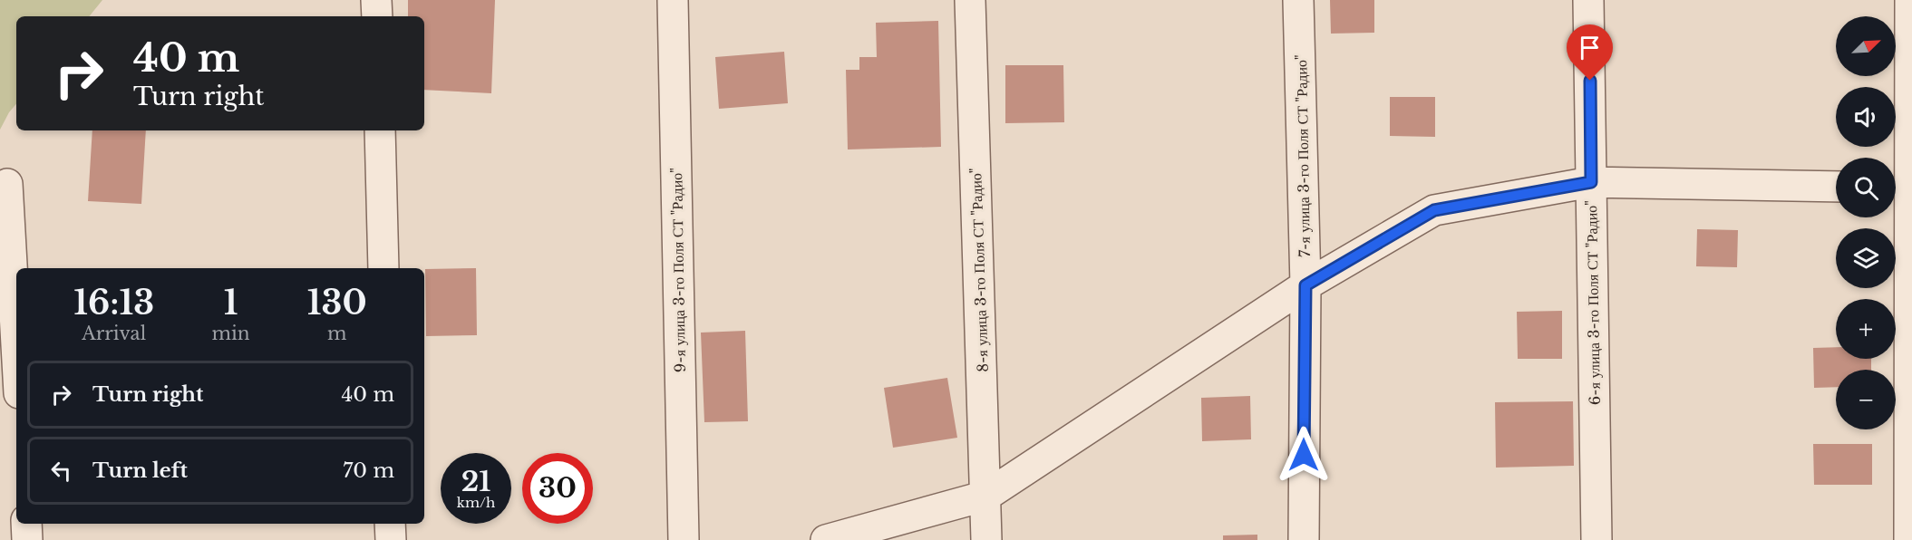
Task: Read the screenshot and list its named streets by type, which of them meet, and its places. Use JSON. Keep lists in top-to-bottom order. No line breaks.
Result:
{"streets":{"street":["7-я улица 3-го Поля СТ \"Радио\"","9-я улица 3-го Поля СТ \"Радио\"","8-я улица 3-го Поля СТ \"Радио\"","6-я улица 3-го Поля СТ \"Радио\""]},"north":"top right","page":{"map_buttons":["+","−"],"turn":["40 m","Turn right"],"eta":["16:13","Arrival","1","min","130","m"],"list":[{"name":"Turn right","value":"40 m"},{"name":"Turn left","value":"70 m"}],"speed":"21 km/h","limit":"30"}}
